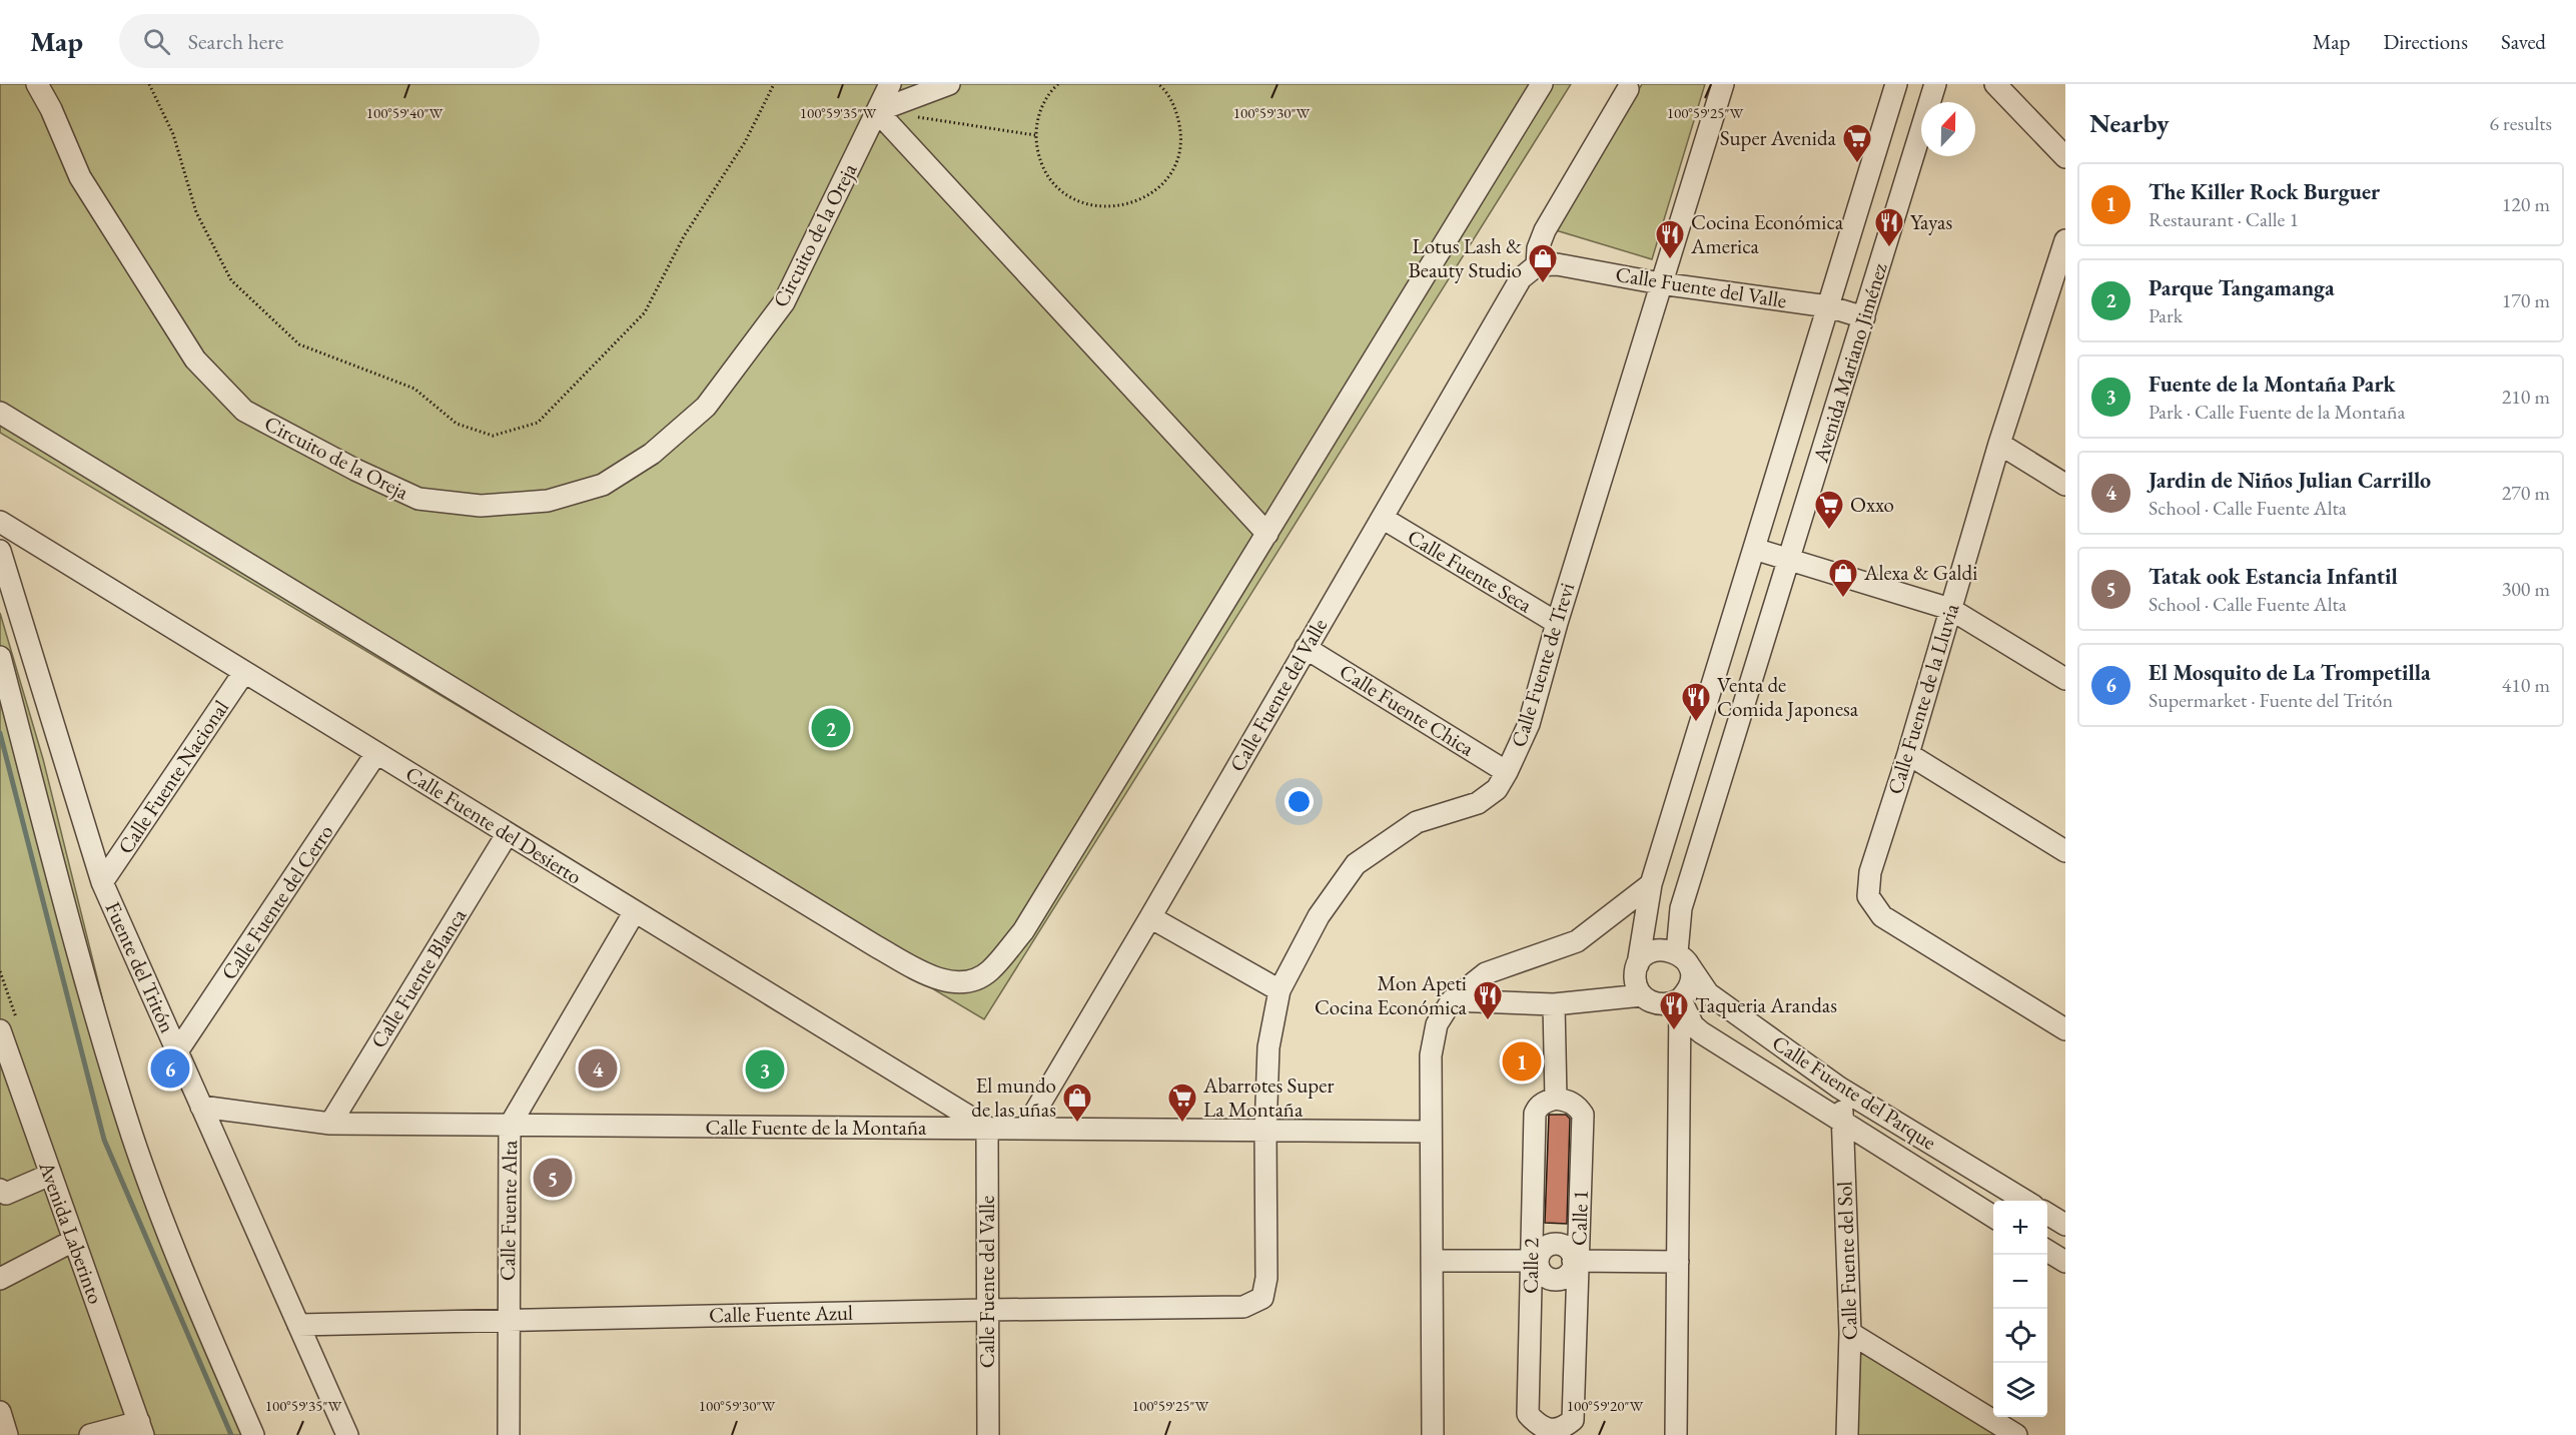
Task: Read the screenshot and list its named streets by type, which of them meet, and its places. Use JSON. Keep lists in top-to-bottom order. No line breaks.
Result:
{"streets":{"street":["Circuito de la Oreja","Calle Fuente del Valle","Avenida Mariano Jiménez","Calle Fuente Seca","Calle Fuente de Trevi","Calle Fuente de la Lluvia","Calle Fuente Chica","Calle Fuente Nacional","Calle Fuente del Desierto","Calle Fuente del Cerro","Fuente del Tritón","Calle Fuente Blanca","Calle Fuente del Parque","Calle Fuente de la Montaña","Calle Fuente Alta","Calle 1","Avenida Laberinto","Calle Fuente del Sol","Calle 2","Calle Fuente Azul"]},"crossings":[["Calle Fuente del Valle","Avenida Mariano Jiménez"],["Calle Fuente del Valle","Calle Fuente Seca"],["Calle Fuente del Valle","Calle Fuente de Trevi"],["Calle Fuente del Valle","Calle Fuente Chica"],["Calle Fuente del Valle","Calle Fuente del Desierto"],["Calle Fuente del Valle","Calle Fuente de la Montaña"],["Calle Fuente del Valle","Calle Fuente Azul"],["Avenida Mariano Jiménez","Calle Fuente del Parque"],["Calle Fuente Seca","Calle Fuente de Trevi"],["Calle Fuente de Trevi","Calle Fuente Chica"],["Calle Fuente de Trevi","Calle Fuente de la Montaña"],["Calle Fuente de Trevi","Calle Fuente Azul"],["Calle Fuente Nacional","Calle Fuente del Desierto"],["Calle Fuente Nacional","Fuente del Tritón"],["Calle Fuente del Desierto","Calle Fuente del Cerro"],["Calle Fuente del Desierto","Calle Fuente Blanca"],["Calle Fuente del Desierto","Calle Fuente de la Montaña"],["Calle Fuente del Desierto","Calle Fuente Alta"],["Calle Fuente del Cerro","Fuente del Tritón"],["Fuente del Tritón","Calle Fuente de la Montaña"],["Fuente del Tritón","Calle Fuente Azul"],["Calle Fuente Blanca","Calle Fuente de la Montaña"],["Calle Fuente del Parque","Calle Fuente del Sol"],["Calle Fuente de la Montaña","Calle Fuente Alta"],["Calle Fuente Alta","Calle Fuente Azul"],["Calle 1","Calle 2"]],"places":{"supermarket":["Super Avenida","Oxxo","Abarrotes Super La Montaña"],"restaurant":["Yayas","Cocina Económica America","Venta de Comida Japonesa","Mon Apeti Cocina Económica","Taqueria Arandas"],"shop":["Lotus Lash & Beauty Studio","Alexa & Galdi","El mundo de las uñas"]},"north":"top","page":{"header":"Map","search":"Search here","nav":["Map","Directions","Saved"],"heading":["Nearby","6 results"],"list":[{"mark":"1","name":"The Killer Rock Burguer","note":"Restaurant · Calle 1","value":"120 m"},{"mark":"2","name":"Parque Tangamanga","note":"Park","value":"170 m"},{"mark":"3","name":"Fuente de la Montaña Park","note":"Park · Calle Fuente de la Montaña","value":"210 m"},{"mark":"4","name":"Jardin de Niños Julian Carrillo","note":"School · Calle Fuente Alta","value":"270 m"},{"mark":"5","name":"Tatak ook Estancia Infantil","note":"School · Calle Fuente Alta","value":"300 m"},{"mark":"6","name":"El Mosquito de La Trompetilla","note":"Supermarket · Fuente del Tritón","value":"410 m"}],"pins":["2","1","4","6","3","5"],"map_buttons":["+","−"]},"coordinates":["100°59'40\"W","100°59'35\"W","100°59'30\"W","100°59'25\"W","100°59'20\"W"]}
